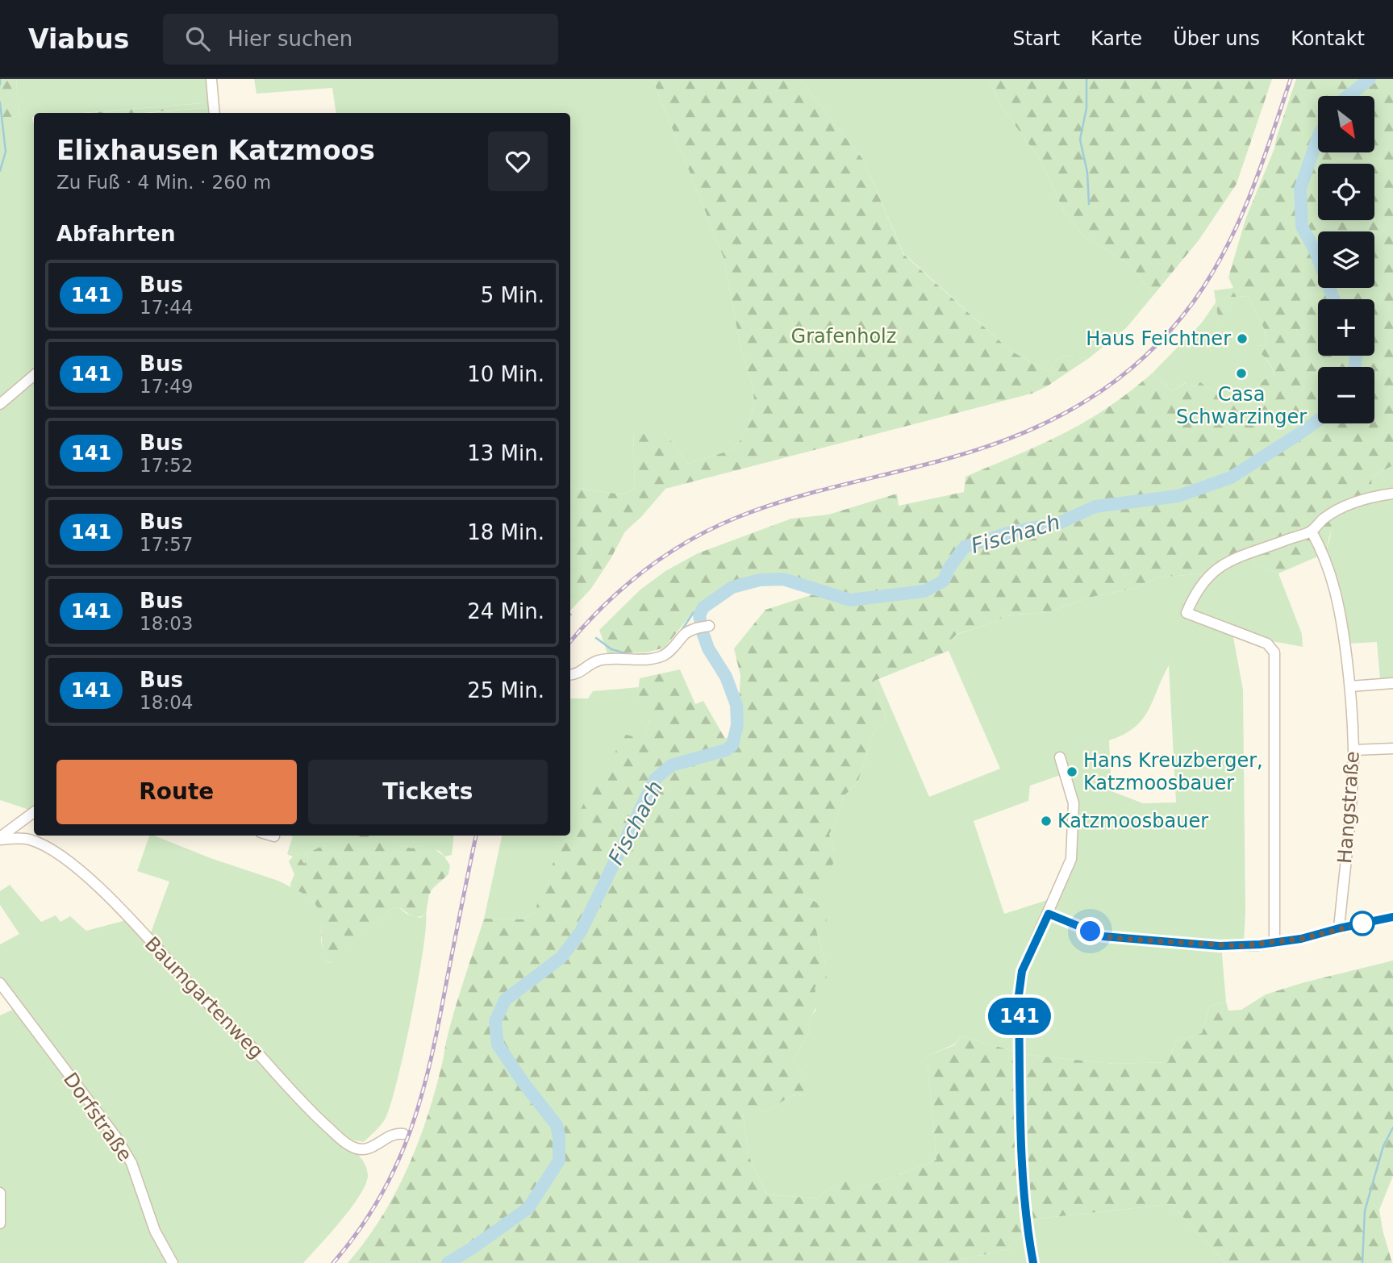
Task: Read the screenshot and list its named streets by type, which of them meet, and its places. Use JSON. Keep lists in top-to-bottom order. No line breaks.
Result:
{"streets":{"street":["Hangstraße","Baumgartenweg","Dorfstraße"]},"water":["Fischach"],"parks":["Grafenholz"],"places":["Haus Feichtner","Casa Schwarzinger","Hans Kreuzberger, Katzmoosbauer","Katzmoosbauer"],"lines":["bus line 141"],"north":"bottom right","page":{"header":"Viabus","search":"Hier suchen","nav":["Start","Karte","Über uns","Kontakt"],"on_map":"141","map_buttons":["+","−"],"heading":[["Elixhausen Katzmoos","Zu Fuß · 4 Min. · 260 m"],"Abfahrten"],"list":[{"mark":"141","name":"Bus","note":"17:44","value":"5 Min."},{"mark":"141","name":"Bus","note":"17:49","value":"10 Min."},{"mark":"141","name":"Bus","note":"17:52","value":"13 Min."},{"mark":"141","name":"Bus","note":"17:57","value":"18 Min."},{"mark":"141","name":"Bus","note":"18:03","value":"24 Min."},{"mark":"141","name":"Bus","note":"18:04","value":"25 Min."}],"buttons":["Route","Tickets"]}}
